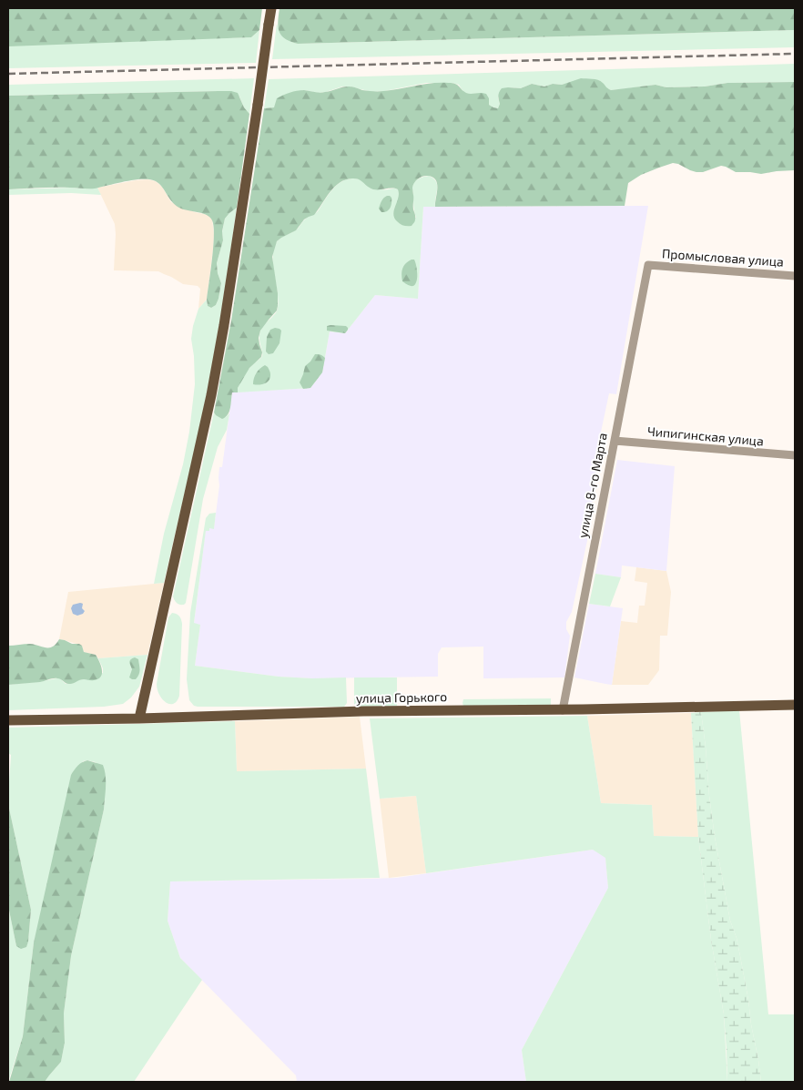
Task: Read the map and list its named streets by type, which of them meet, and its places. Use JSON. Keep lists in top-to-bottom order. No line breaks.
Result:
{"streets":{"main road":["улица Горького"],"street":["Промысловая улица","Чипигинская улица","улица 8-го Марта"]},"crossings":[["Промысловая улица","улица 8-го Марта"],["Чипигинская улица","улица 8-го Марта"],["улица 8-го Марта","улица Горького"]]}
